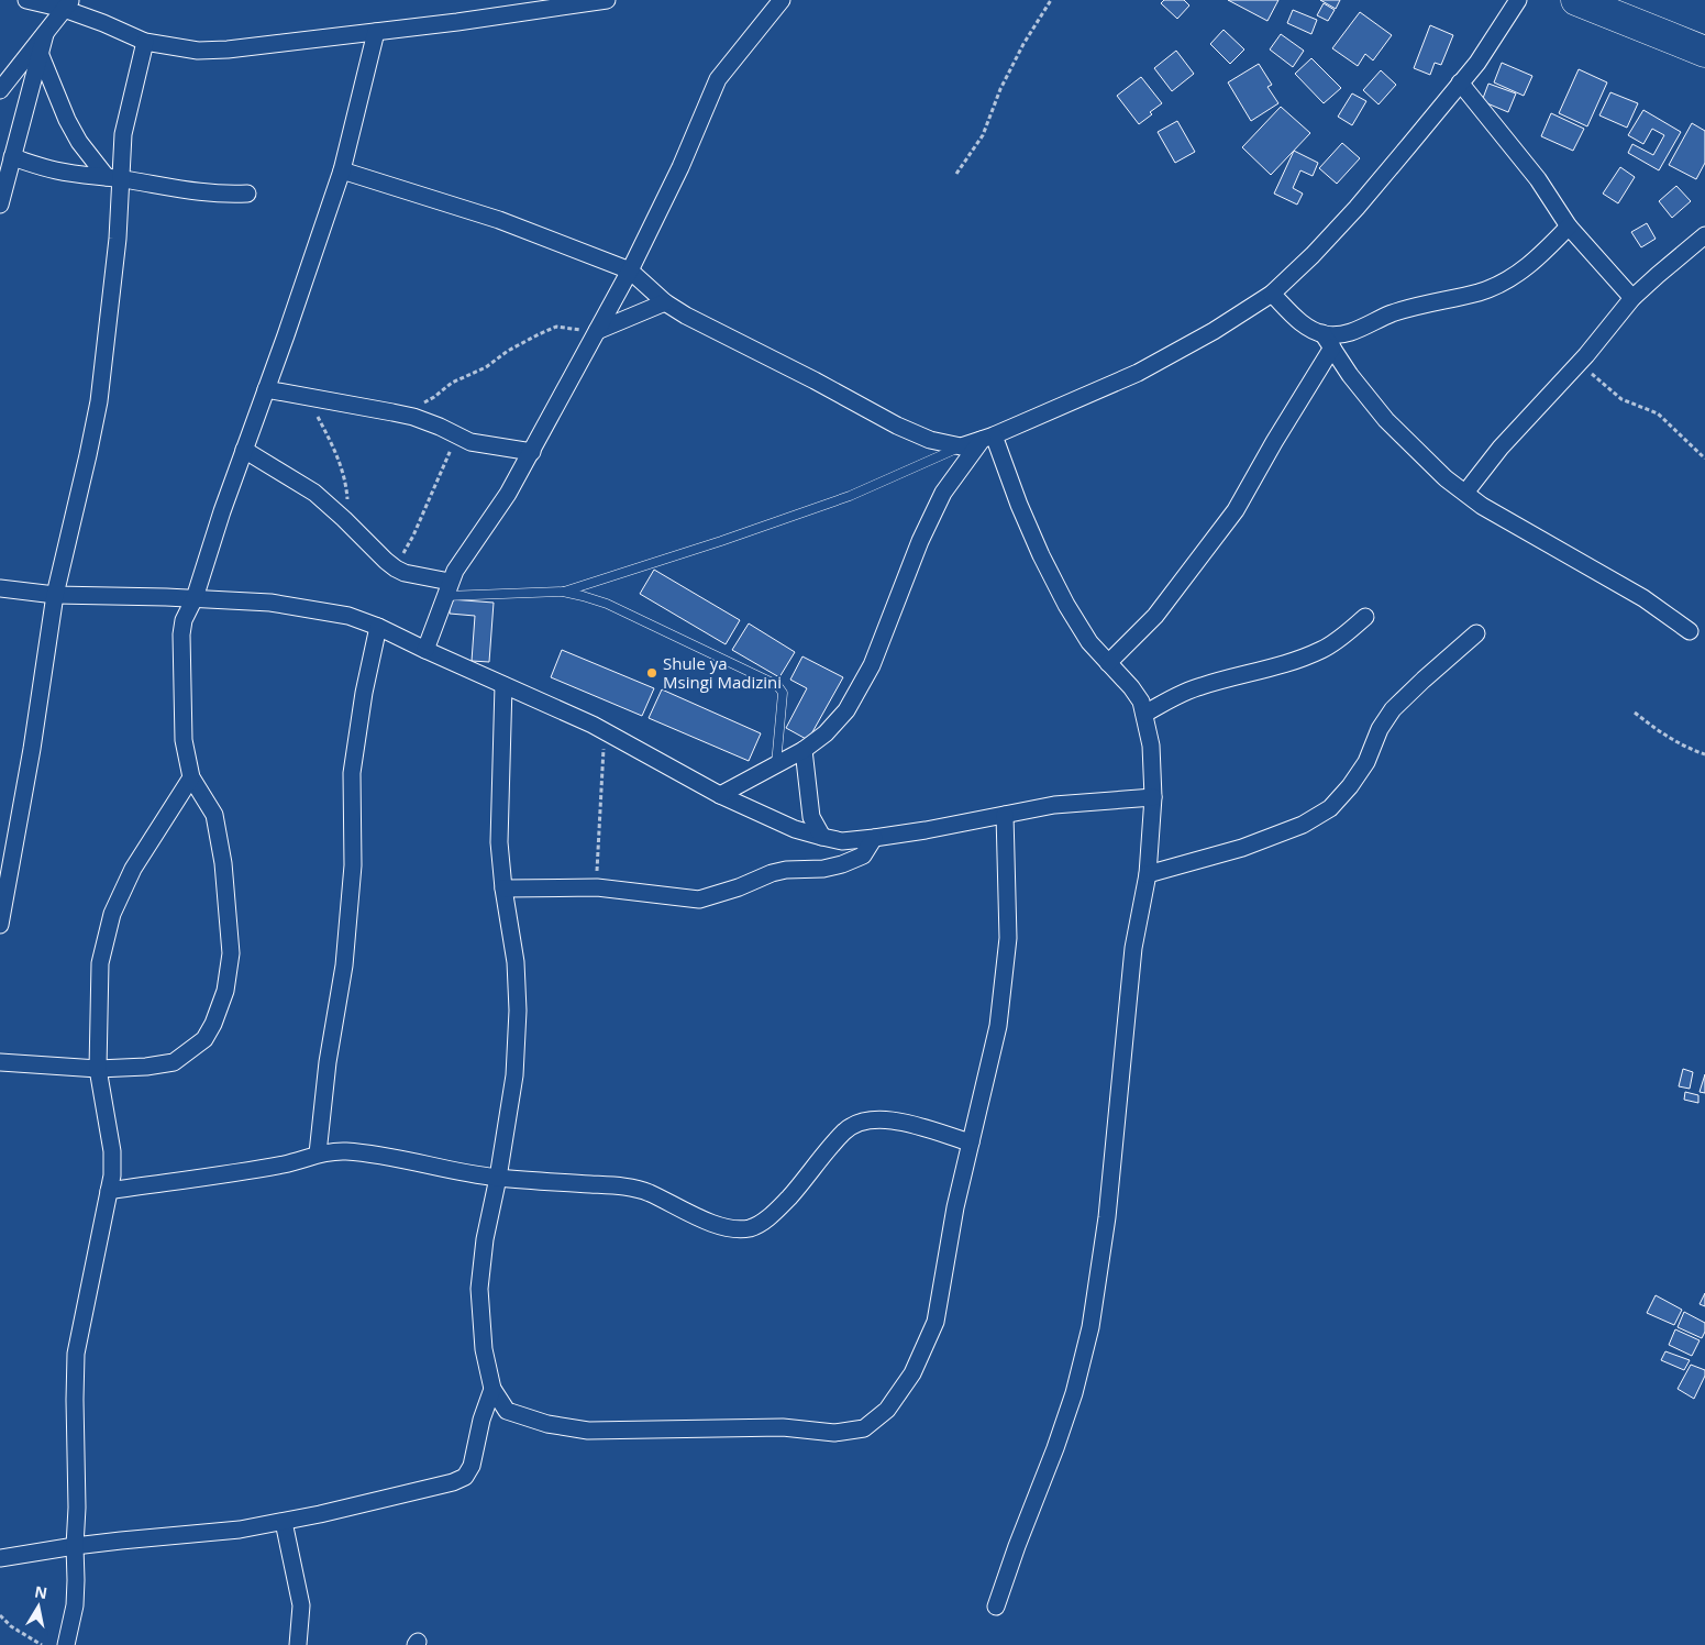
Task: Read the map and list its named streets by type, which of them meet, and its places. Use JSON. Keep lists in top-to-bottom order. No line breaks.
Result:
{"places":["Shule ya Msingi Madizini"],"north":"top"}
